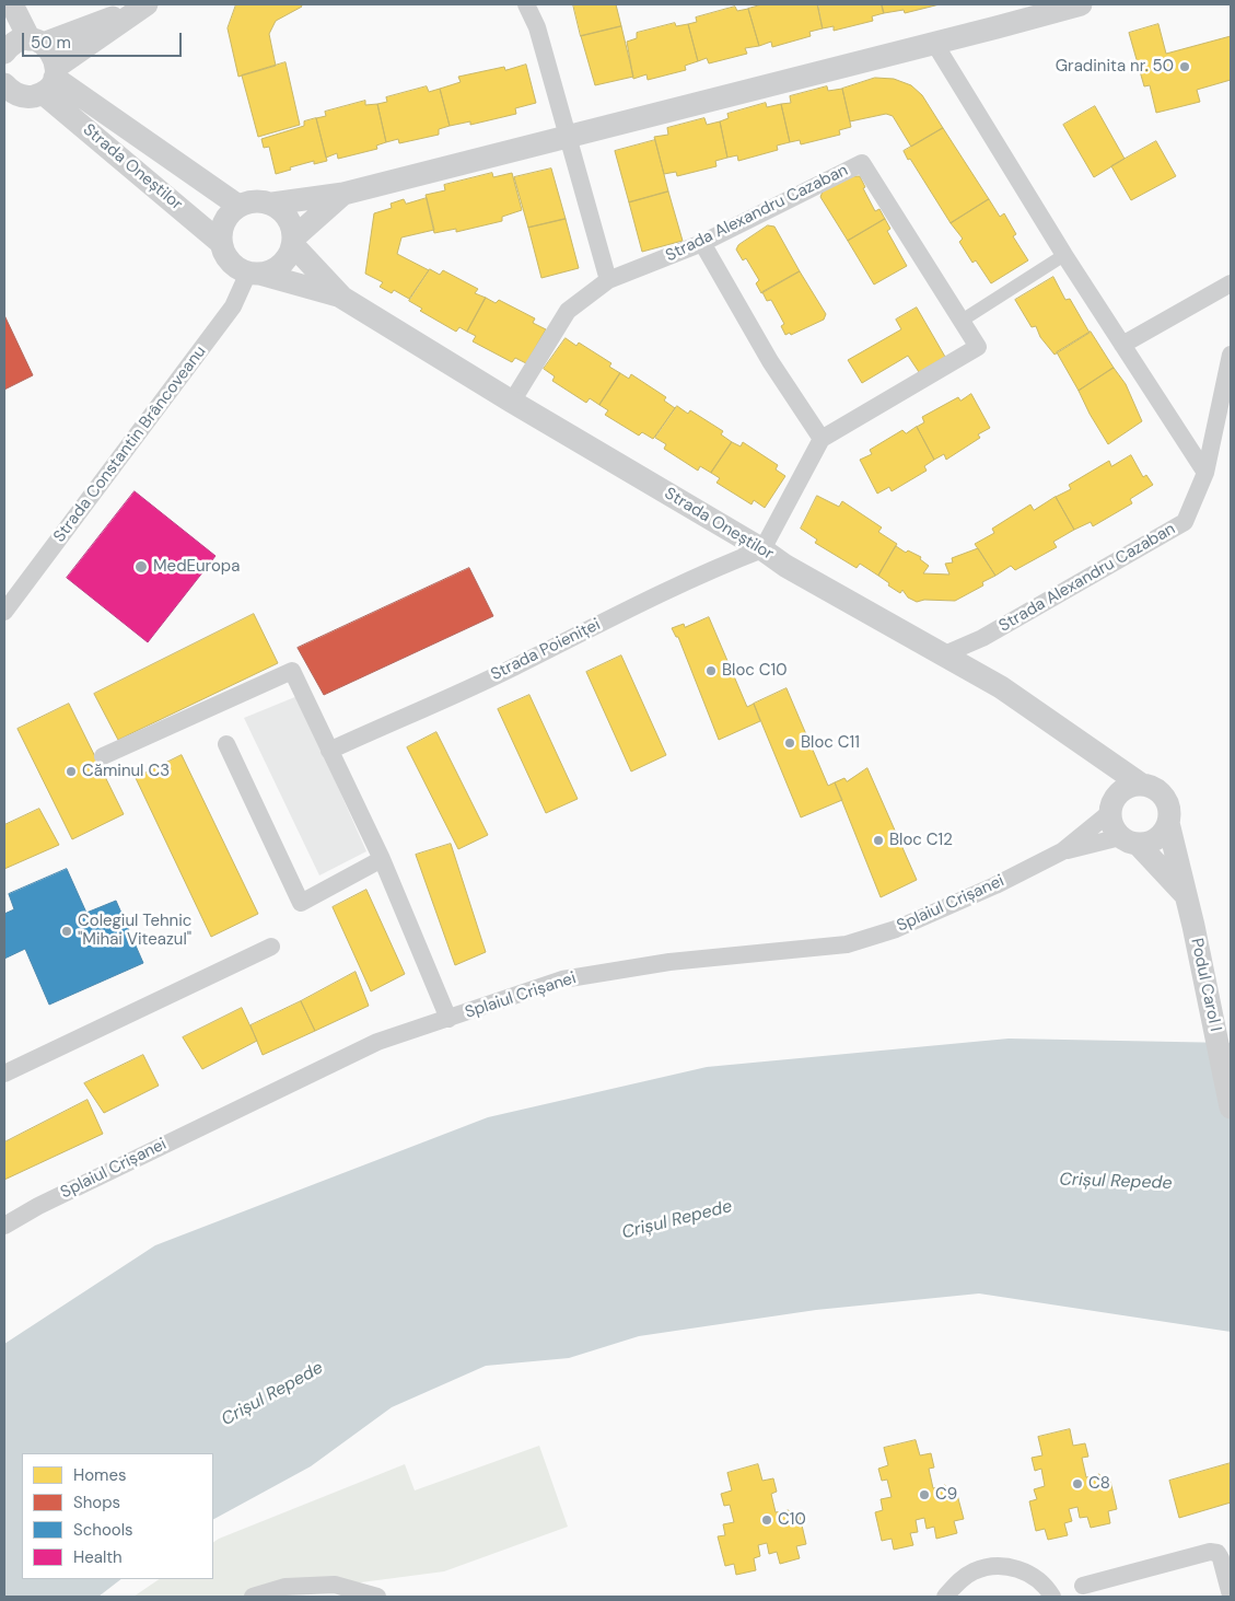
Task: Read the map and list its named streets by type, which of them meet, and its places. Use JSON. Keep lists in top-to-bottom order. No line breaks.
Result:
{"streets":{"street":["Strada Oneștilor","Strada Alexandru Cazaban","Strada Constantin Brâncoveanu","Strada Poieniței","Splaiul Crișanei","Podul Carol I"]},"crossings":[["Strada Oneștilor","Strada Alexandru Cazaban"],["Strada Oneștilor","Strada Constantin Brâncoveanu"],["Strada Oneștilor","Strada Poieniței"],["Strada Oneștilor","Splaiul Crișanei"],["Strada Oneștilor","Podul Carol I"],["Splaiul Crișanei","Podul Carol I"]],"water":["Crișul Repede"],"places":["Gradinita nr. 50","MedEuropa","Bloc C10","Bloc C11","Căminul C3","Bloc C12","Colegiul Tehnic \"Mihai Viteazul\"","C8","C9","C10"],"legend":["Homes","Shops","Schools","Health"],"scale_bar":"50 m"}
